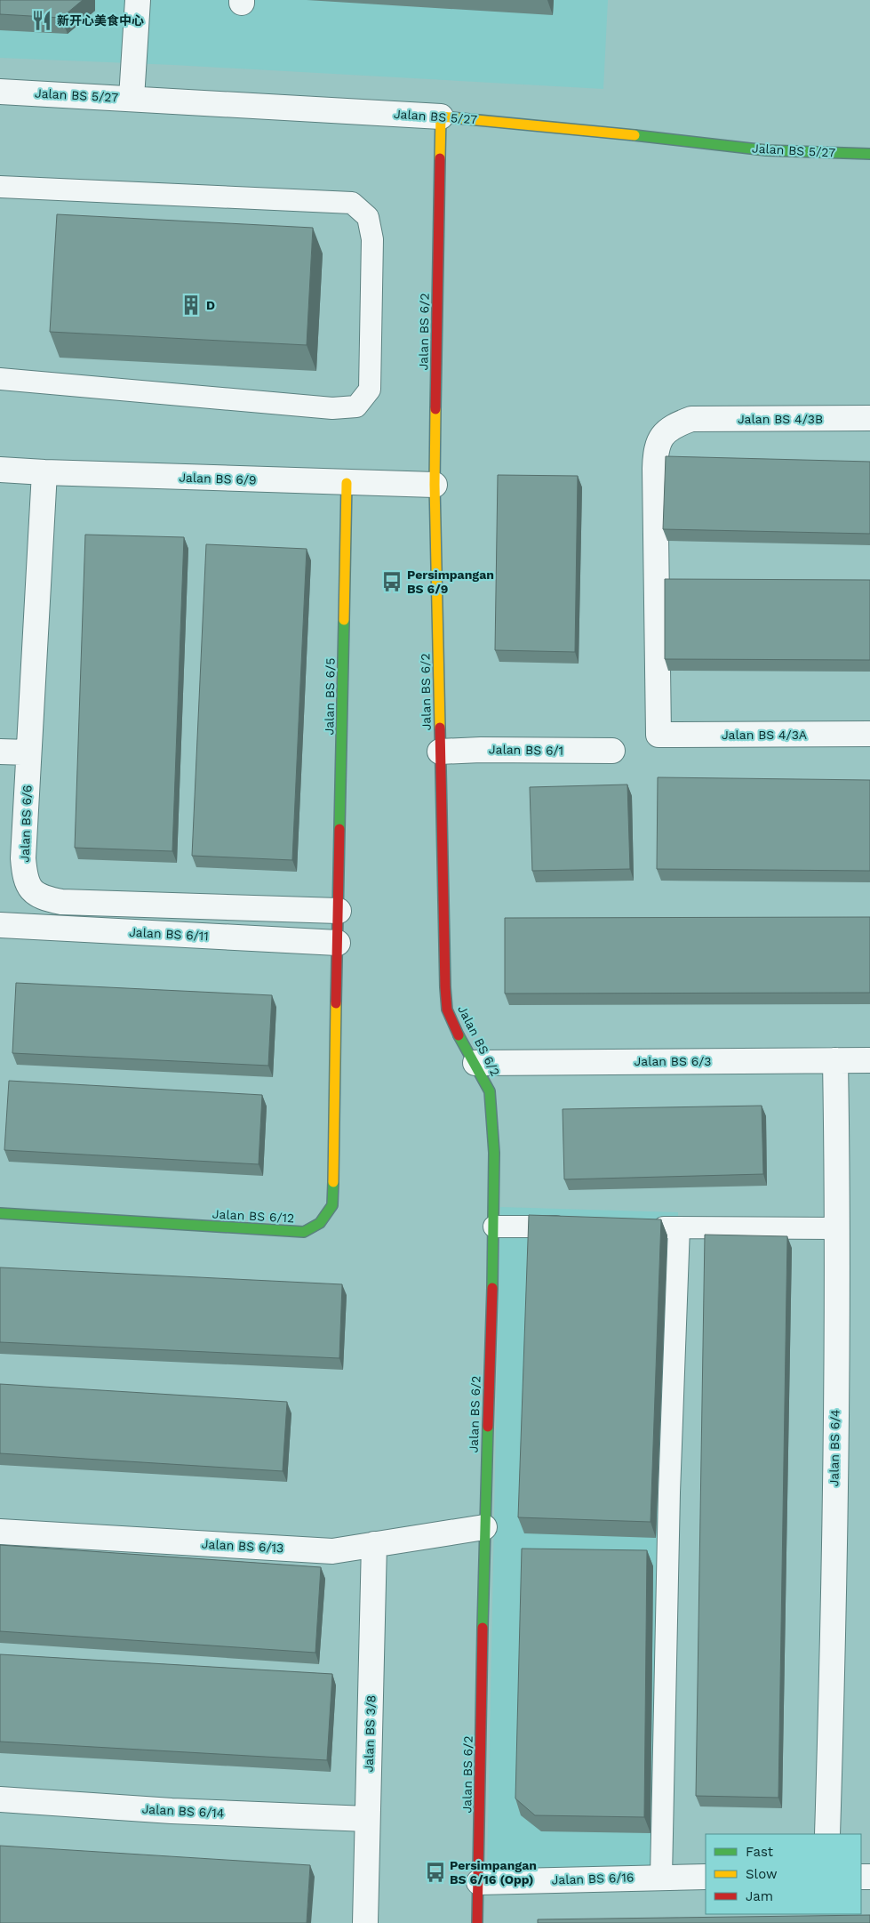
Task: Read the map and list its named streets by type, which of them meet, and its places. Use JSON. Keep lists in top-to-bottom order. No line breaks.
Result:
{"streets":{"street":["Jalan BS 5/27","Jalan BS 6/2","Jalan BS 4/3B","Jalan BS 6/9","Jalan BS 6/5","Jalan BS 4/3A","Jalan BS 6/1","Jalan BS 6/6","Jalan BS 6/11","Jalan BS 6/3","Jalan BS 6/12","Jalan BS 6/4","Jalan BS 6/13","Jalan BS 3/8","Jalan BS 6/14","Jalan BS 6/16"]},"crossings":[["Jalan BS 5/27","Jalan BS 6/2"],["Jalan BS 6/2","Jalan BS 6/9"],["Jalan BS 6/2","Jalan BS 6/1"],["Jalan BS 6/2","Jalan BS 6/3"],["Jalan BS 6/2","Jalan BS 6/13"],["Jalan BS 6/2","Jalan BS 6/16"],["Jalan BS 4/3B","Jalan BS 4/3A"],["Jalan BS 6/9","Jalan BS 6/5"],["Jalan BS 6/9","Jalan BS 6/6"],["Jalan BS 6/5","Jalan BS 6/6"],["Jalan BS 6/5","Jalan BS 6/12"],["Jalan BS 6/6","Jalan BS 6/12"],["Jalan BS 6/11","Jalan BS 6/12"],["Jalan BS 6/3","Jalan BS 6/4"],["Jalan BS 6/13","Jalan BS 3/8"],["Jalan BS 3/8","Jalan BS 6/14"]],"places":{"restaurant":["新开心美食中心"],"building":["D"],"bus stop":["Persimpangan BS 6/9","Persimpangan BS 6/16 (Opp)"]},"legend":["Fast","Slow","Jam"]}
